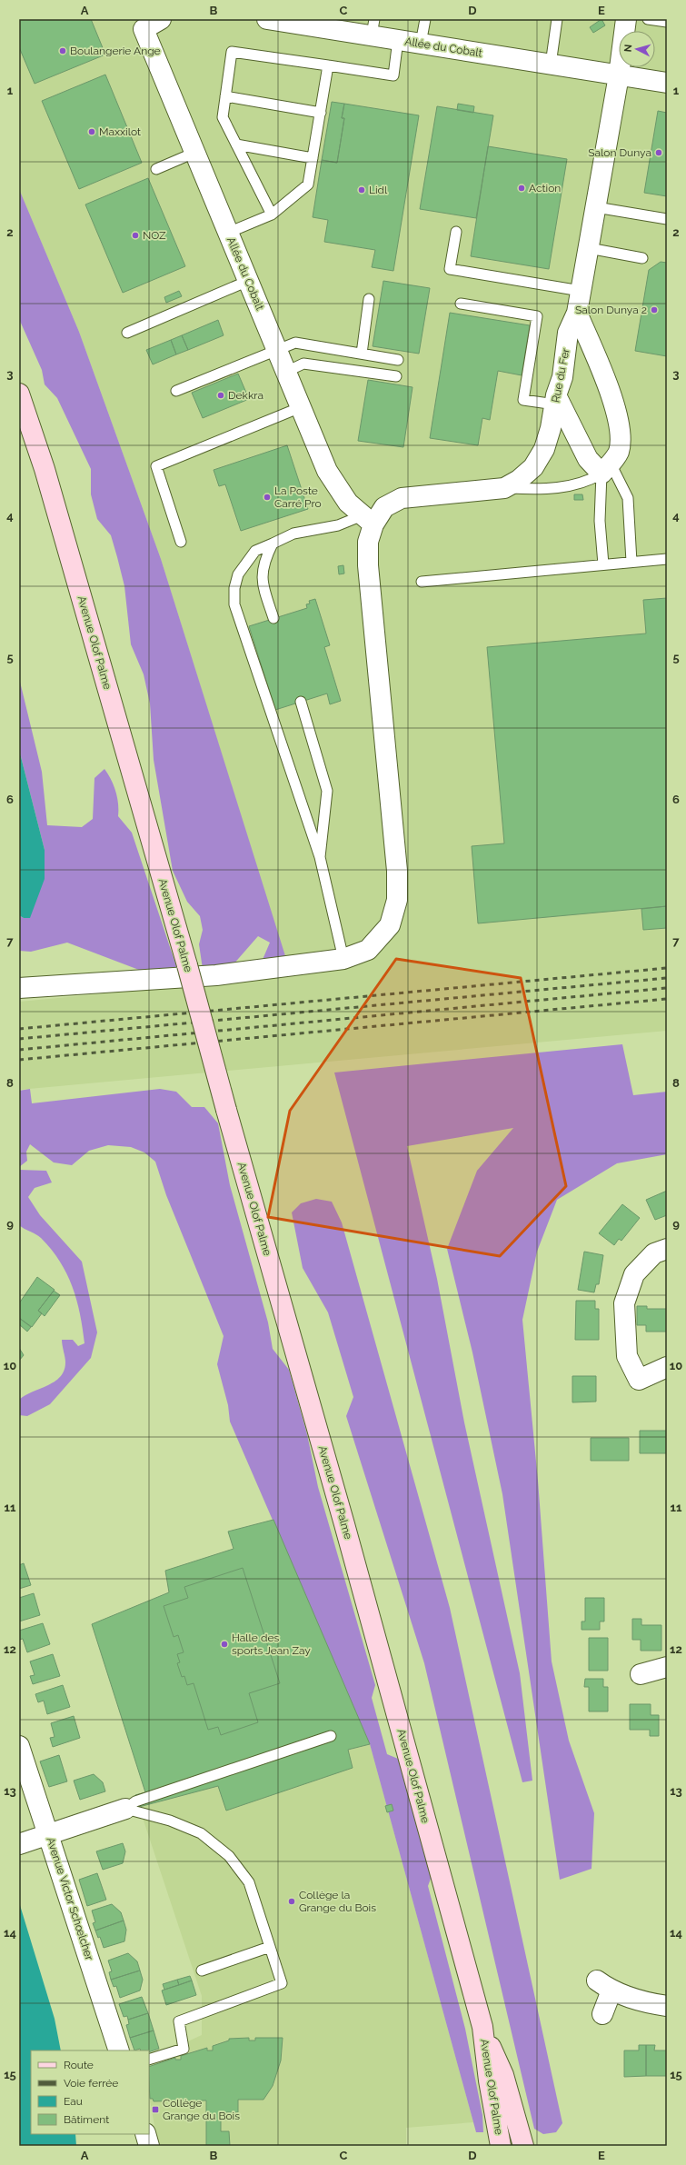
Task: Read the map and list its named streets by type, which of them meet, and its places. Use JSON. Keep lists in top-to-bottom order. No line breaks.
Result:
{"streets":{"main road":["Avenue Olof Palme"],"street":["Allée du Cobalt","Rue du Fer","Avenue Victor Schœlcher"]},"crossings":[["Allée du Cobalt","Rue du Fer"]],"places":{"other":["Boulangerie Ange","Maxxilot","Salon Dunya","Action","Lidl","NOZ","Salon Dunya 2","Dekkra","La Poste Carré Pro","Halle des sports Jean Zay","Collège la Grange du Bois"],"transit":["Collège Grange du Bois"]},"legend":["Route","Voie ferrée","Eau","Bâtiment"],"north":"left","grid":{"columns":["A","B","C","D","E"],"rows":["1","2","3","4","5","6","7","8","9","10","11","12","13","14","15"]}}
